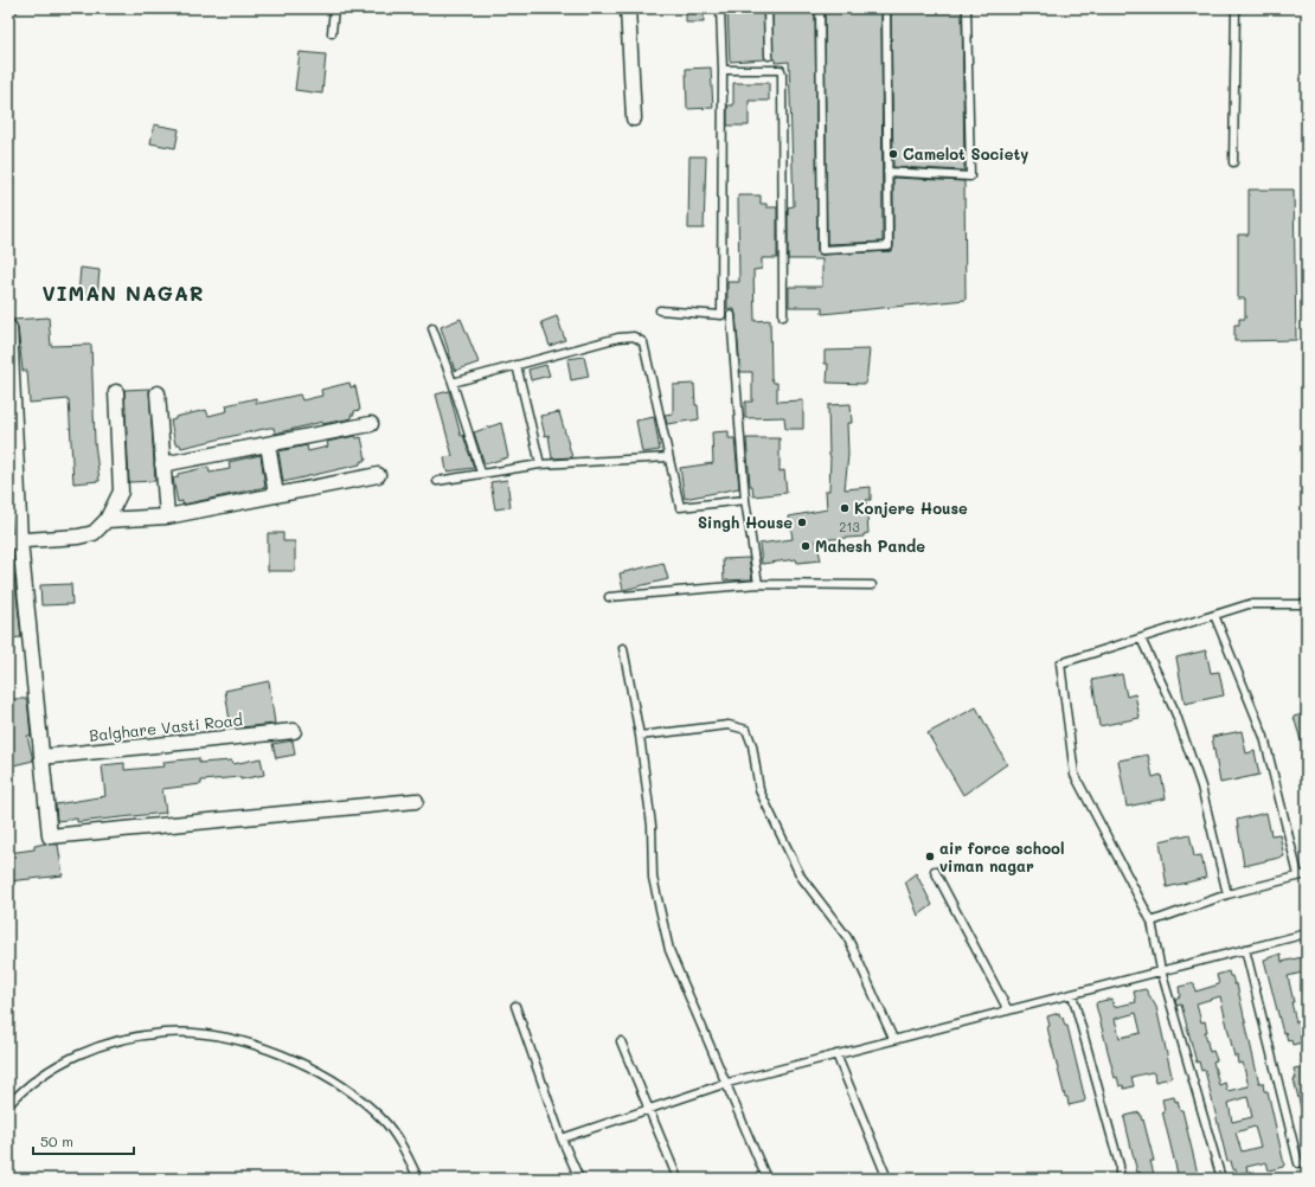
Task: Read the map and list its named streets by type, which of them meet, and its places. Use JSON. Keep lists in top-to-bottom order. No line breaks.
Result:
{"streets":{"street":["Balghare Vasti Road"]},"districts":["VIMAN NAGAR"],"places":["Camelot Society","Konjere House","Singh House","Mahesh Pande","air force school viman nagar"],"house_numbers":["213"],"scale_bar":"50 m"}
